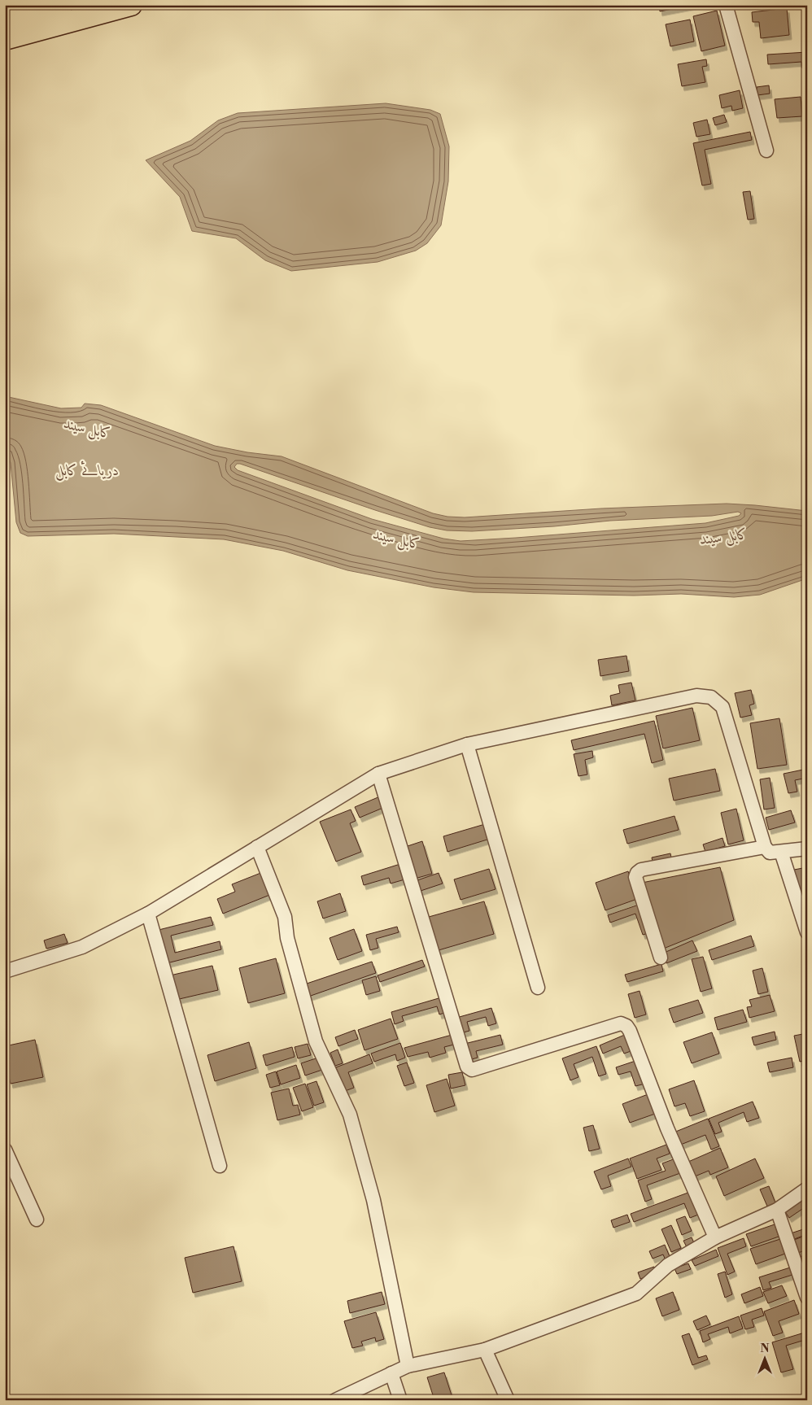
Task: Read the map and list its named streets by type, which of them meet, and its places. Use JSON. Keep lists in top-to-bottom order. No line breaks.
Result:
{"water":["کابل سيند","دریائے کابل"],"north":"top"}
